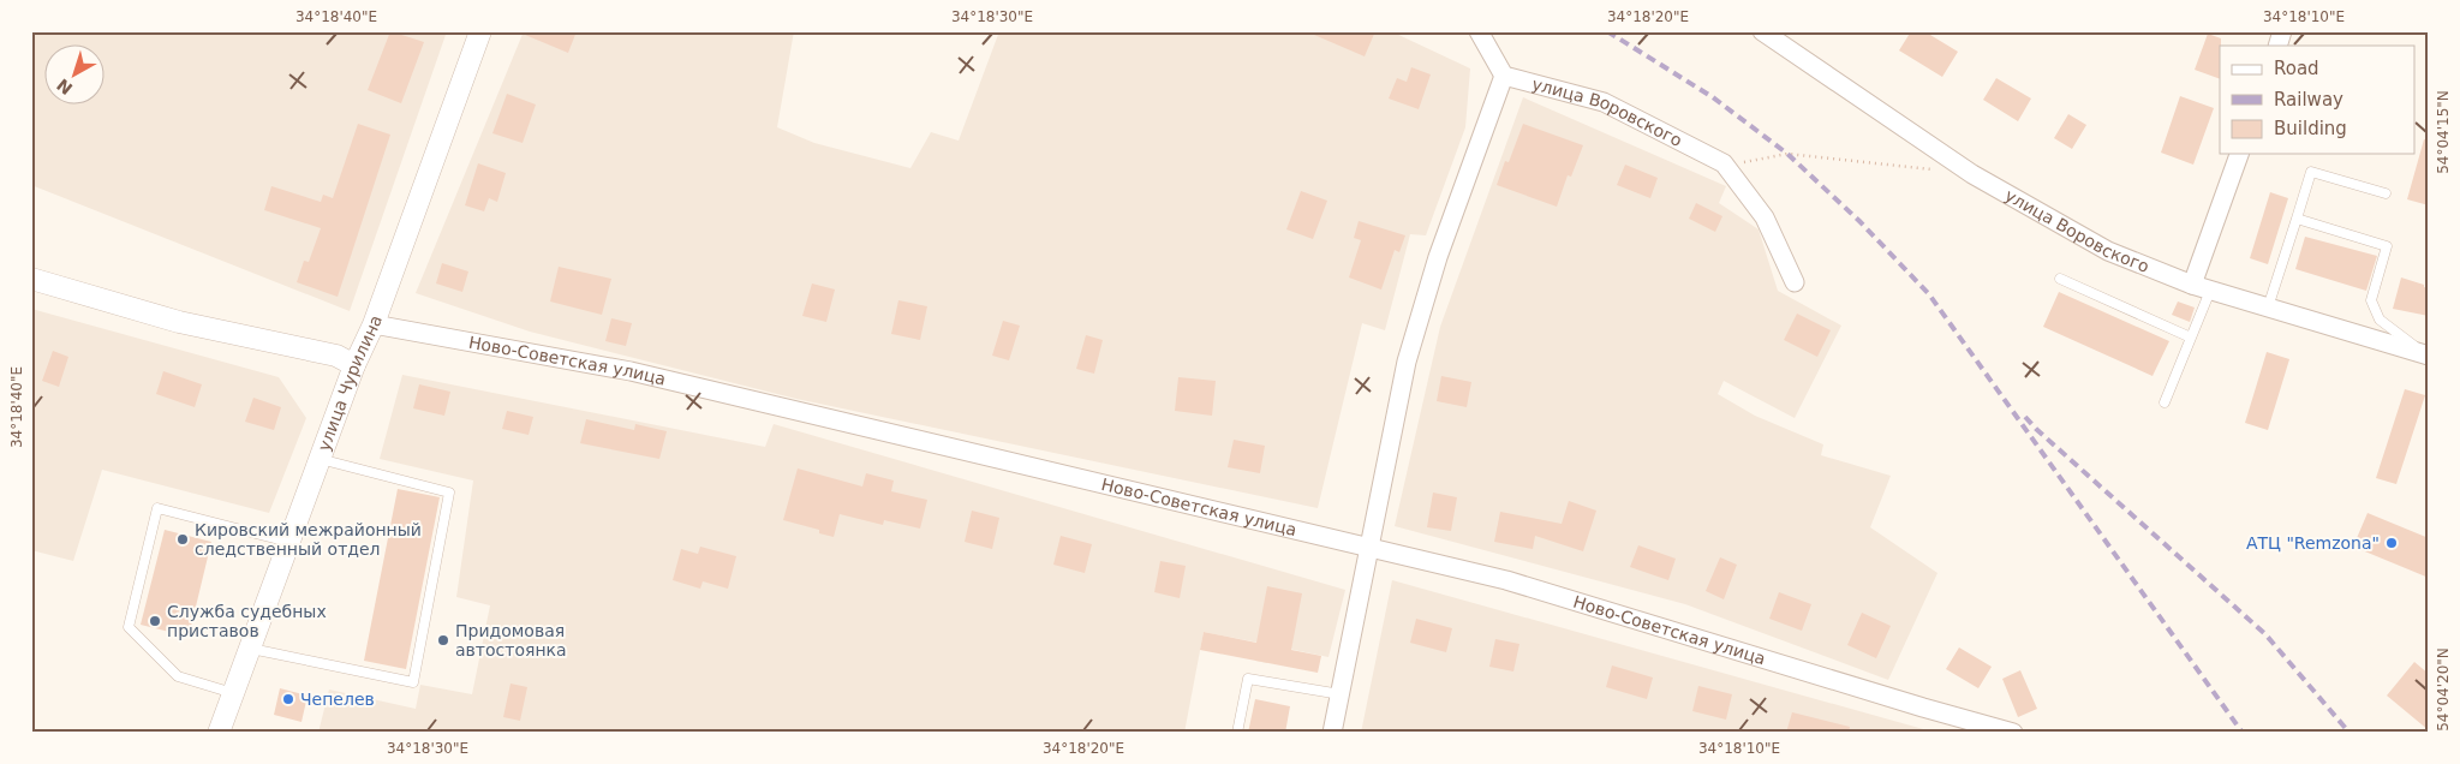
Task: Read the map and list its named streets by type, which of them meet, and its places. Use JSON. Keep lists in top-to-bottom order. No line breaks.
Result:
{"streets":{"street":["улица Воровского","Ново-Советская улица","улица Чурилина"]},"crossings":[["Ново-Советская улица","улица Чурилина"]],"places":["Кировский межрайонный следственный отдел","АТЦ \"Remzona\"","Служба судебных приставов","Придомовая автостоянка","Чепелев"],"legend":["Road","Railway","Building"],"north":"bottom left","coordinates":["34°18'40\"E","34°18'30\"E","34°18'20\"E","34°18'10\"E","54°04'15\"N","54°04'20\"N"]}
